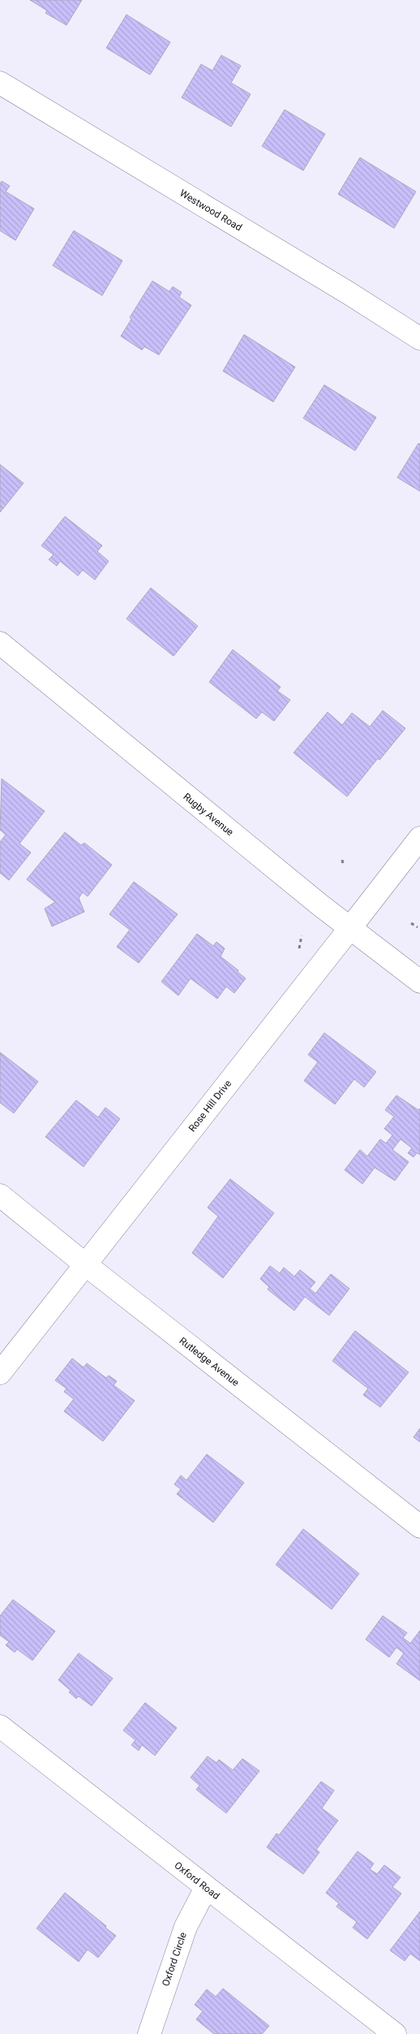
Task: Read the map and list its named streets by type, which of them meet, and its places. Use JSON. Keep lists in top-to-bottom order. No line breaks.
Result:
{"streets":{"street":["Westwood Road","Rugby Avenue","Rose Hill Drive","Rutledge Avenue","Oxford Road","Oxford Circle"]},"crossings":[["Rugby Avenue","Rose Hill Drive"],["Rose Hill Drive","Rutledge Avenue"],["Oxford Road","Oxford Circle"]]}
